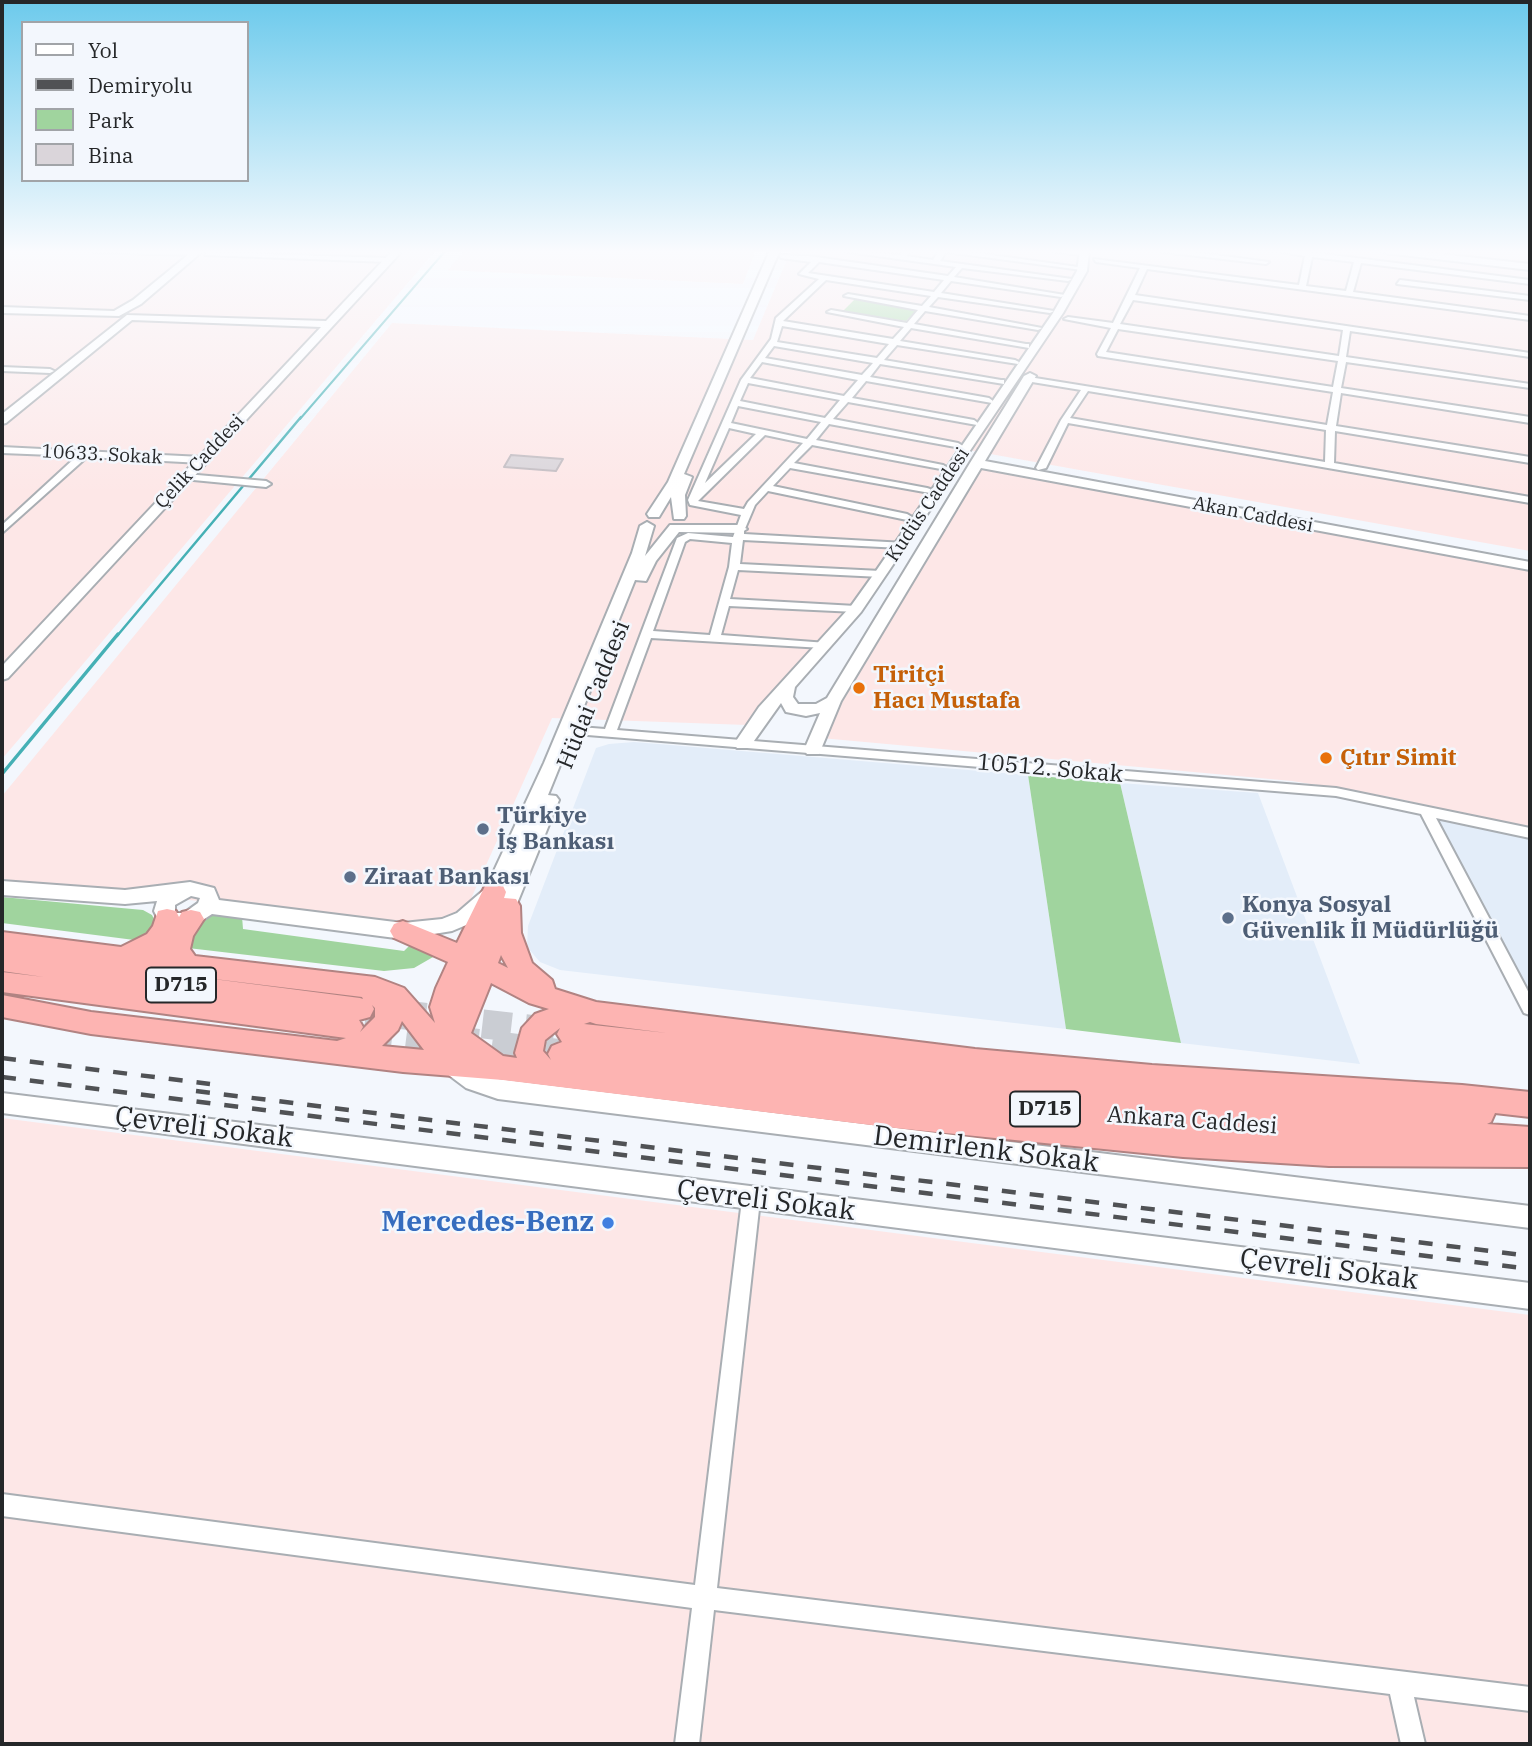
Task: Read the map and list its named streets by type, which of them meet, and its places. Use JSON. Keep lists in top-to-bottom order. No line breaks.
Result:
{"streets":{"highway":["D715","Ankara Caddesi"],"street":["10633. Sokak","Çelik Caddesi","Kudüs Caddesi","Akan Caddesi","Hüdai Caddesi","10512. Sokak","Çevreli Sokak","Demirlenk Sokak"]},"crossings":[["10633. Sokak","Çelik Caddesi"],["Kudüs Caddesi","Akan Caddesi"],["Kudüs Caddesi","10512. Sokak"],["Hüdai Caddesi","10512. Sokak"]],"places":["Tiritçi Hacı Mustafa","Çıtır Simit","Türkiye İş Bankası","Ziraat Bankası","Konya Sosyal Güvenlik İl Müdürlüğü","Mercedes-Benz"],"legend":["Yol","Demiryolu","Park","Bina"]}
